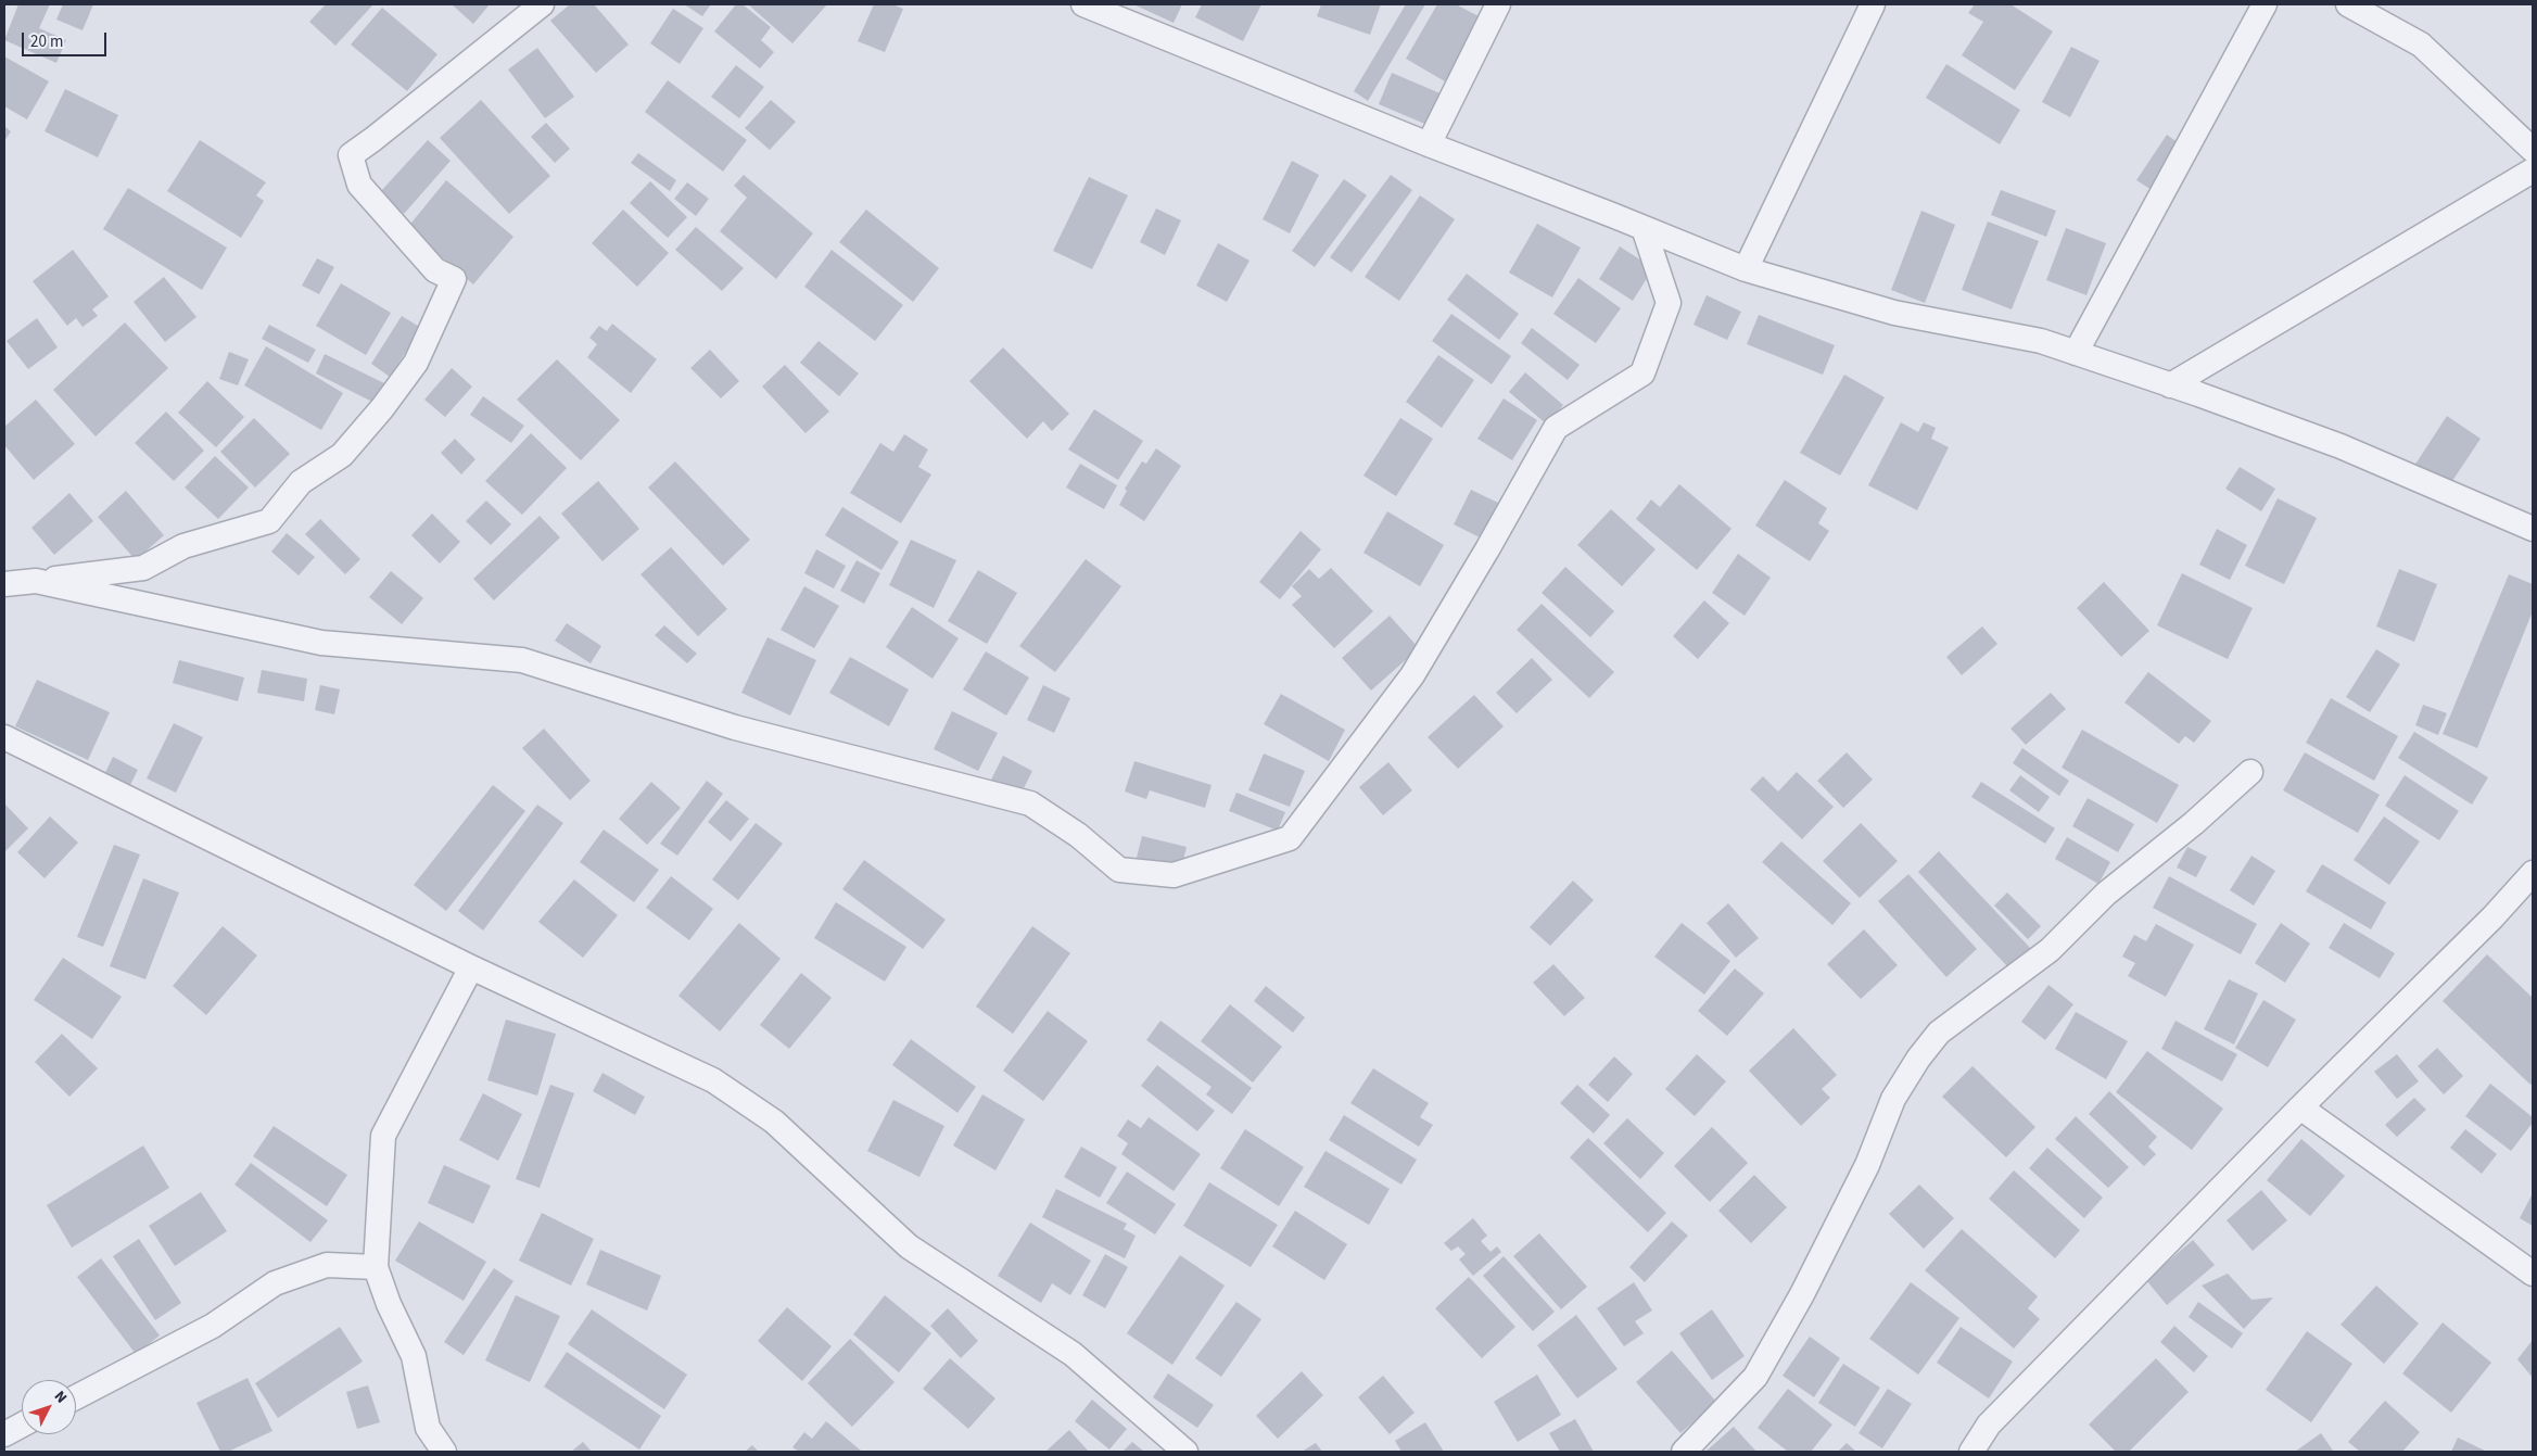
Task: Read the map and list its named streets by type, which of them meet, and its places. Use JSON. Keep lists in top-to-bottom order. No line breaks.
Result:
{"scale_bar":"20 m","north":"top right"}
